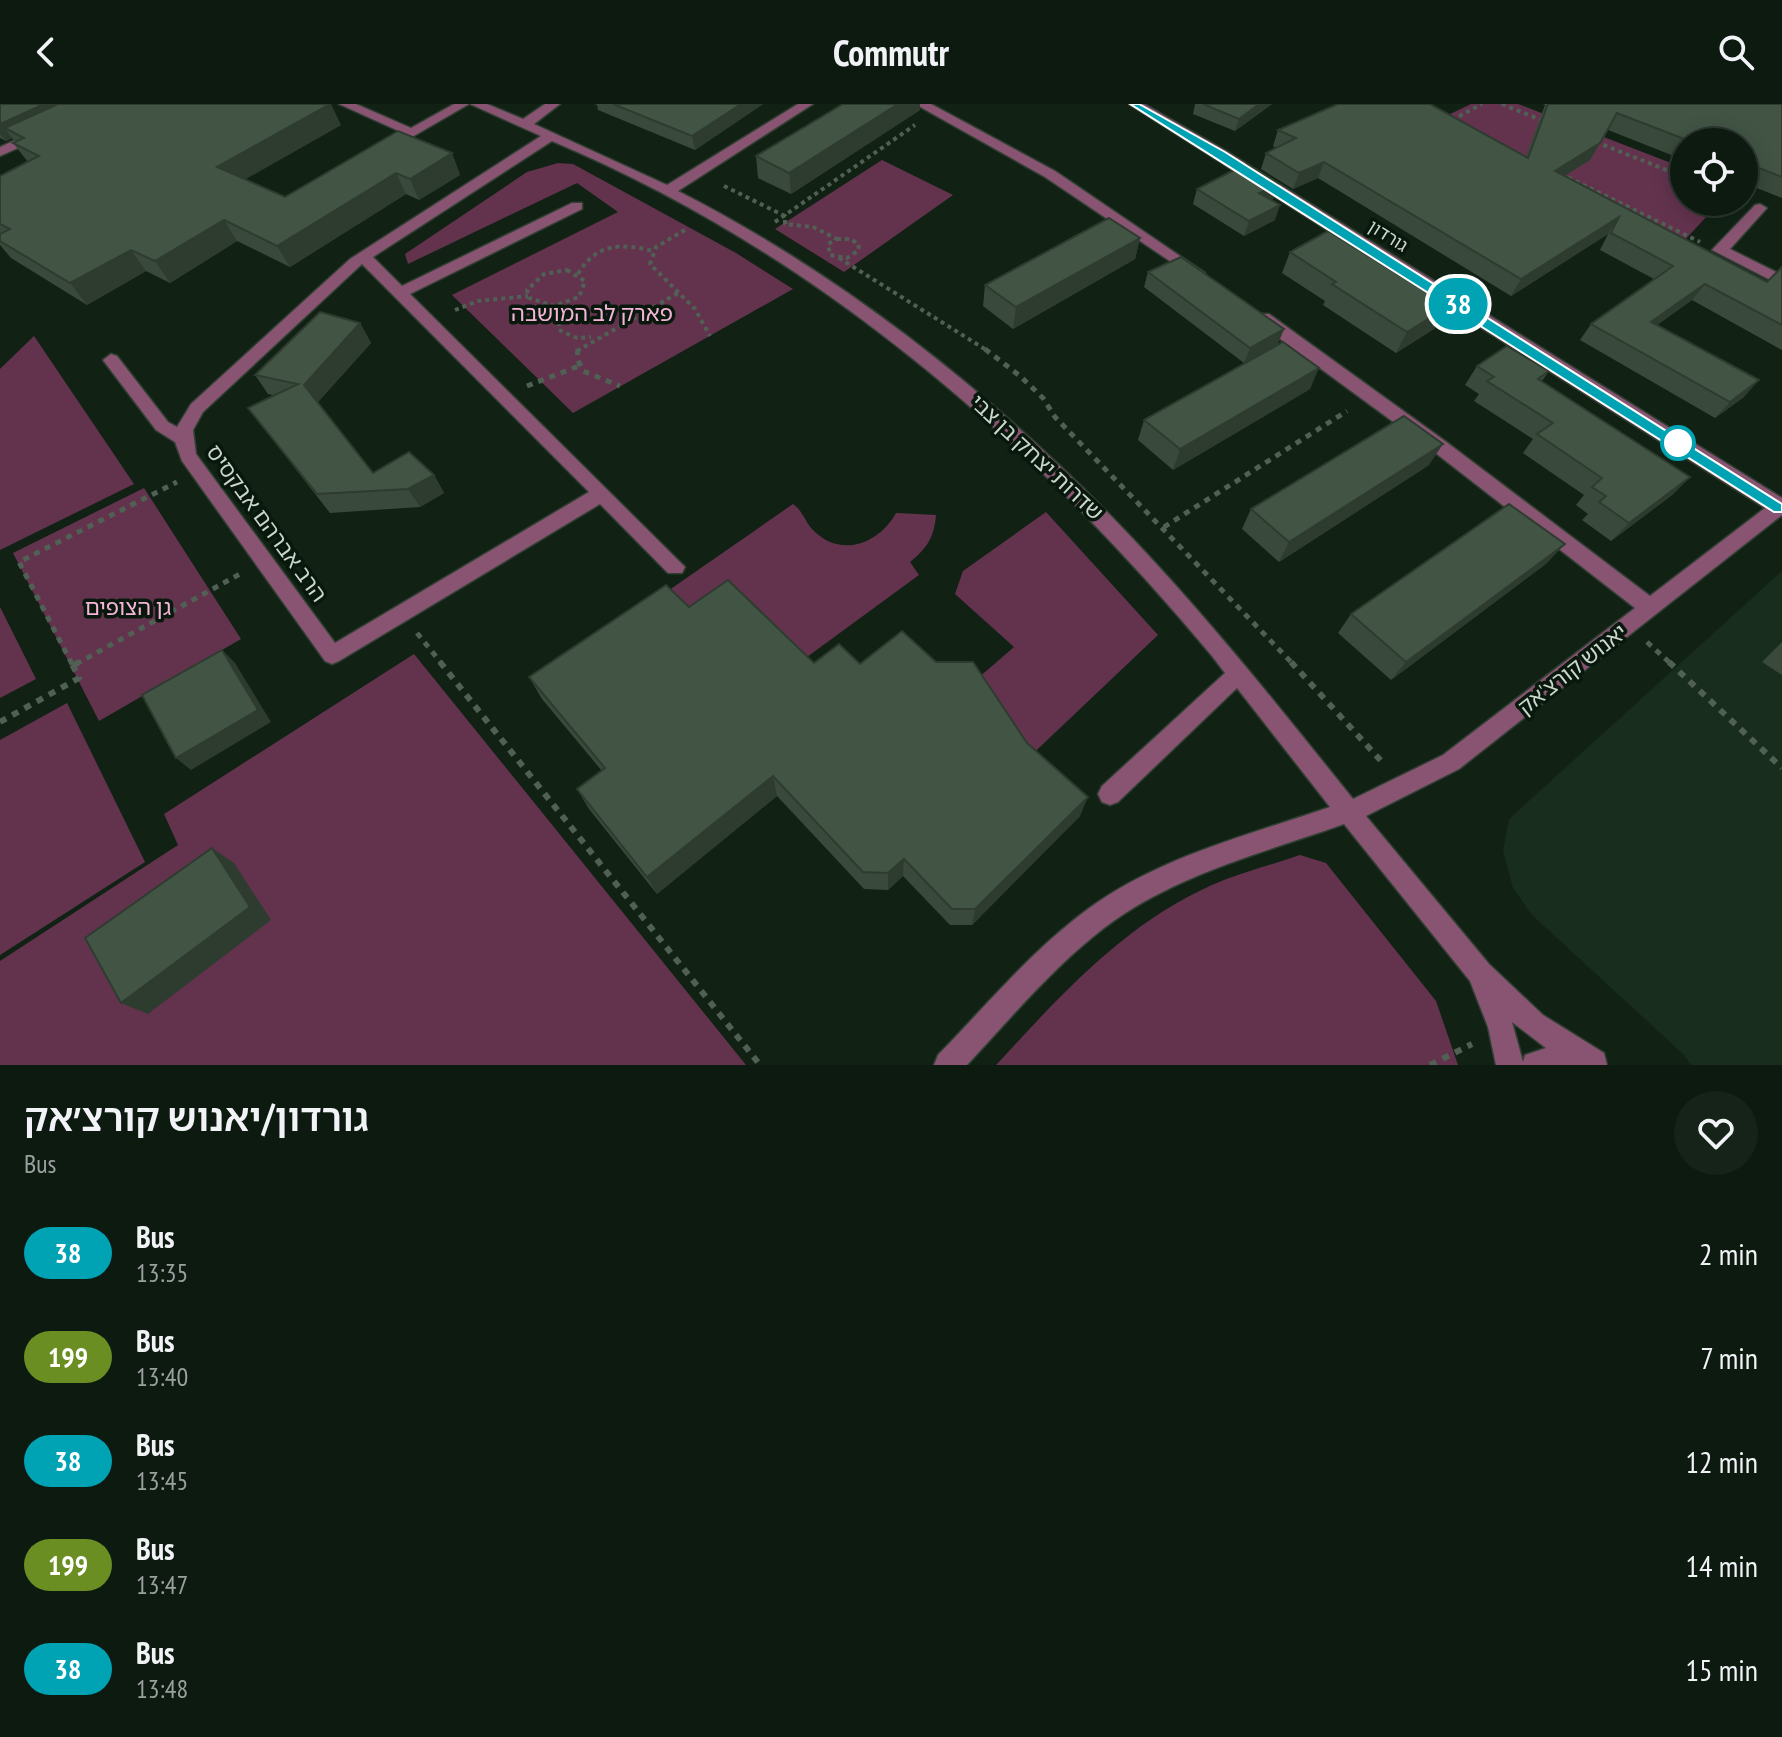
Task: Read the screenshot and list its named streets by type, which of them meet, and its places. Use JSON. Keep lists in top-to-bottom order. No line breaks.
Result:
{"streets":{"street":["גורדון","שדרות יצחק בן צבי","הרב אברהם אבקסיס","יאנוש קורצ'אק"]},"crossings":[["גורדון","יאנוש קורצ'אק"],["שדרות יצחק בן צבי","הרב אברהם אבקסיס"],["שדרות יצחק בן צבי","יאנוש קורצ'אק"]],"parks":["פארק לב המושבה","גן הצופים"],"lines":["bus line 38"],"page":{"header":"Commutr","on_map":"38","heading":["גורדון/יאנוש קורצ׳אק","Bus"],"list":[{"mark":"38","name":"Bus","note":"13:35","value":"2 min"},{"mark":"199","name":"Bus","note":"13:40","value":"7 min"},{"mark":"38","name":"Bus","note":"13:45","value":"12 min"},{"mark":"199","name":"Bus","note":"13:47","value":"14 min"},{"mark":"38","name":"Bus","note":"13:48","value":"15 min"}]}}
